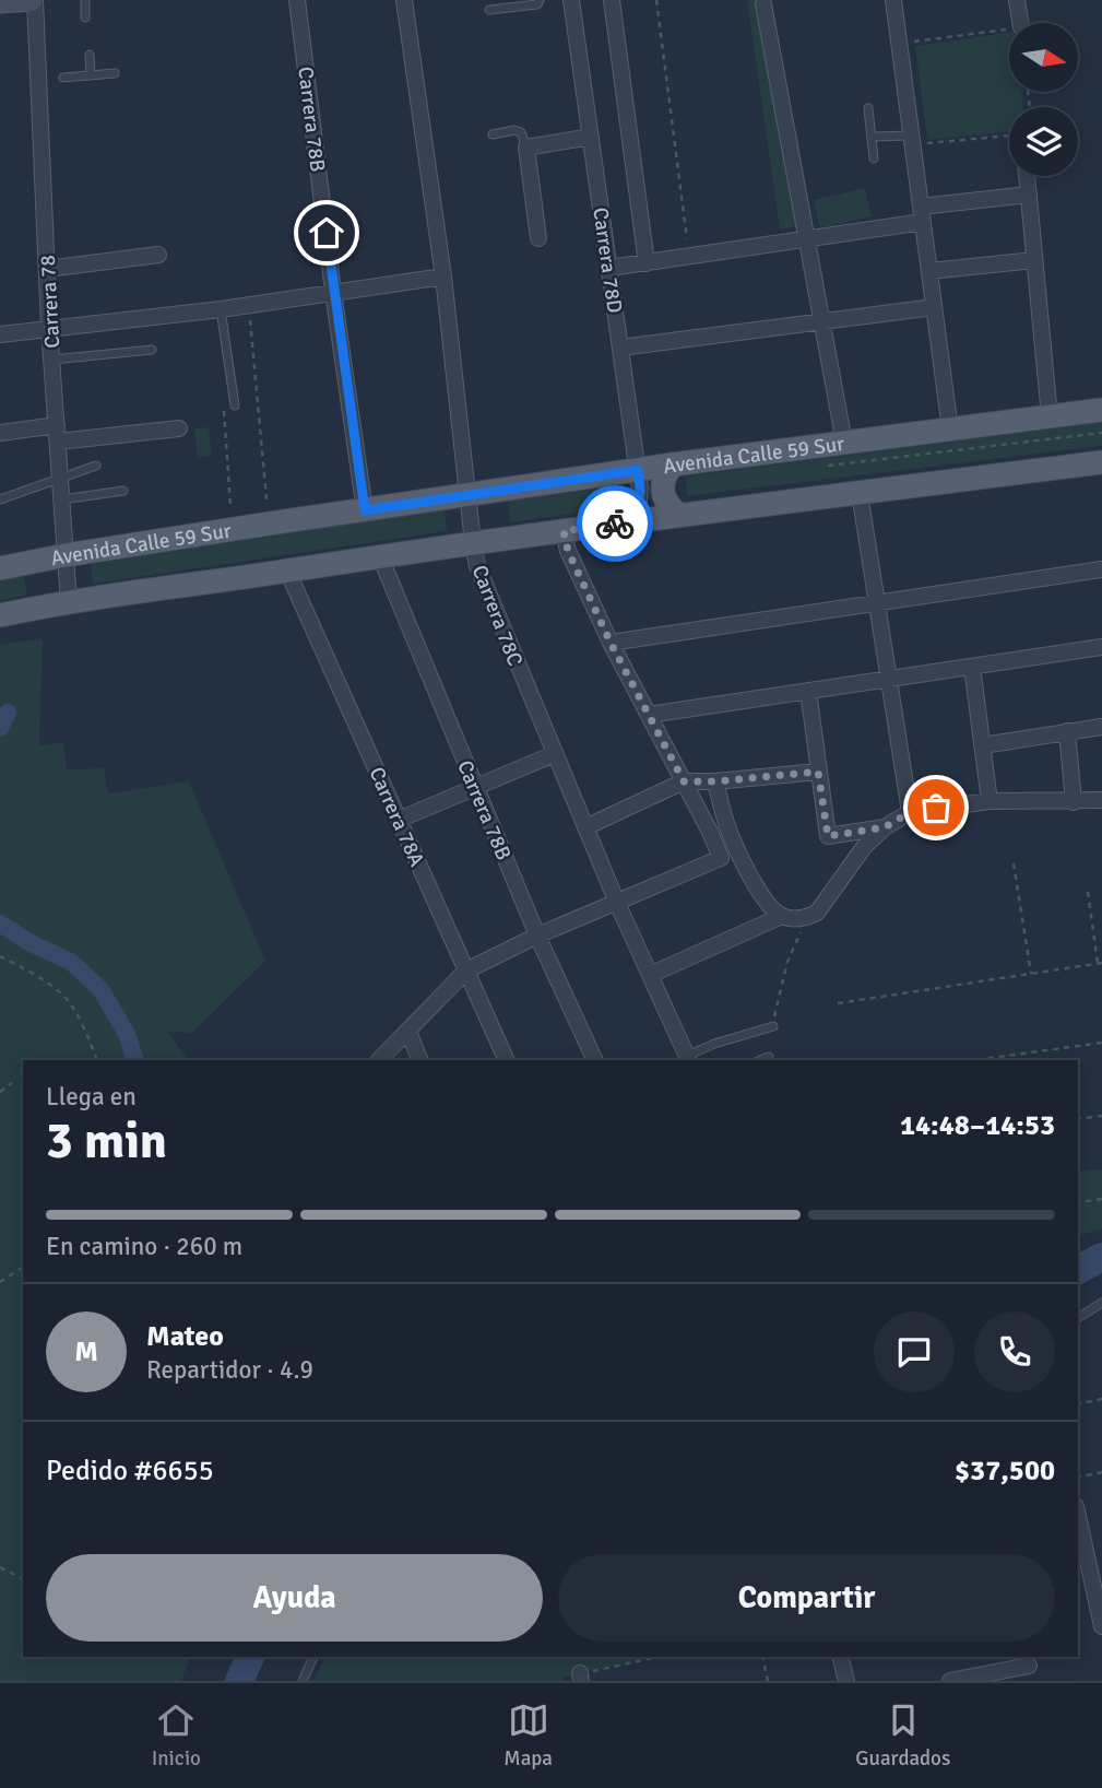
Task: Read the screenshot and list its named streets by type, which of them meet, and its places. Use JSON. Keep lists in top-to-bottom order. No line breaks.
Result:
{"streets":{"main road":["Avenida Calle 59 Sur"],"street":["Carrera 78B","Carrera 78D","Carrera 78","Carrera 78C","Carrera 78A"]},"crossings":[["Carrera 78B","Avenida Calle 59 Sur"],["Carrera 78D","Avenida Calle 59 Sur"],["Carrera 78","Avenida Calle 59 Sur"],["Avenida Calle 59 Sur","Carrera 78C"]],"north":"right","page":{"heading":["3 min","Llega en","14:48–14:53"],"panel":["Mateo","Repartidor · 4.9","Pedido #6655","$37,500"],"bar":"En camino · 260 m","round":"M","buttons":["Ayuda","Compartir"],"tabs":["Inicio","Mapa","Guardados"]}}
